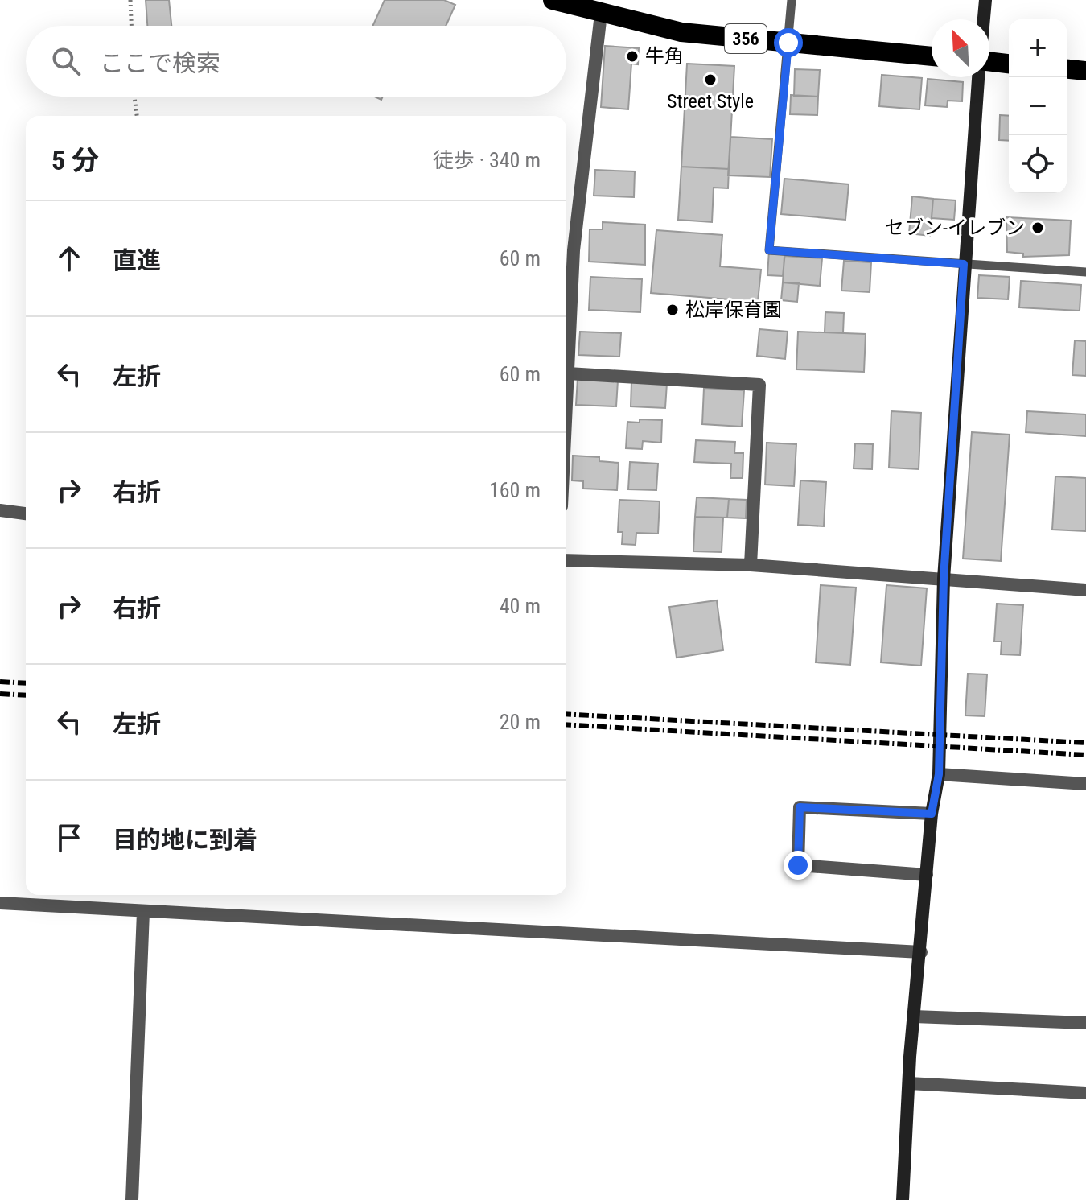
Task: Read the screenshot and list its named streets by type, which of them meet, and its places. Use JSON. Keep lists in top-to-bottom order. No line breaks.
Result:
{"streets":{"highway":["356"]},"places":["牛角","Street Style","セブン-イレブン","松岸保育園"],"north":"top left","page":{"map_buttons":["+","−"],"search":"ここで検索","heading":["5 分","徒歩 · 340 m"],"list":[["直進","60 m"],["左折","60 m"],["右折","160 m"],["右折","40 m"],["左折","20 m"],"目的地に到着"]}}
